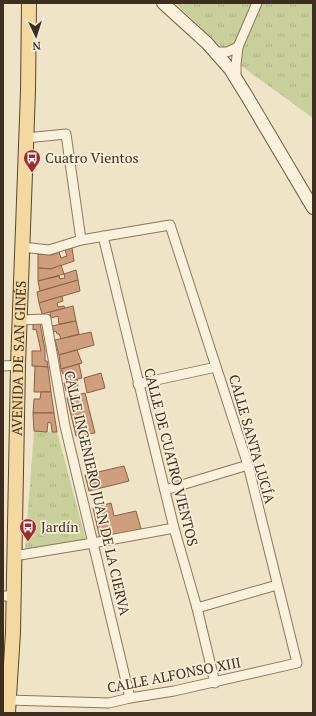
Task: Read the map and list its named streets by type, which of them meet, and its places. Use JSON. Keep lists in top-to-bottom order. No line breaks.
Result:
{"streets":{"main road":["AVENIDA DE SAN GINÉS"],"street":["CALLE SANTA LUCÍA","CALLE DE CUATRO VIENTOS","CALLE INGENIERO JUAN DE LA CIERVA","CALLE ALFONSO XIII"]},"crossings":[["AVENIDA DE SAN GINÉS","CALLE INGENIERO JUAN DE LA CIERVA"],["AVENIDA DE SAN GINÉS","CALLE ALFONSO XIII"],["CALLE SANTA LUCÍA","CALLE DE CUATRO VIENTOS"],["CALLE SANTA LUCÍA","CALLE ALFONSO XIII"],["CALLE DE CUATRO VIENTOS","CALLE ALFONSO XIII"],["CALLE INGENIERO JUAN DE LA CIERVA","CALLE ALFONSO XIII"]],"places":{"bus stop":["Cuatro Vientos","Jardín"]},"north":"bottom"}
